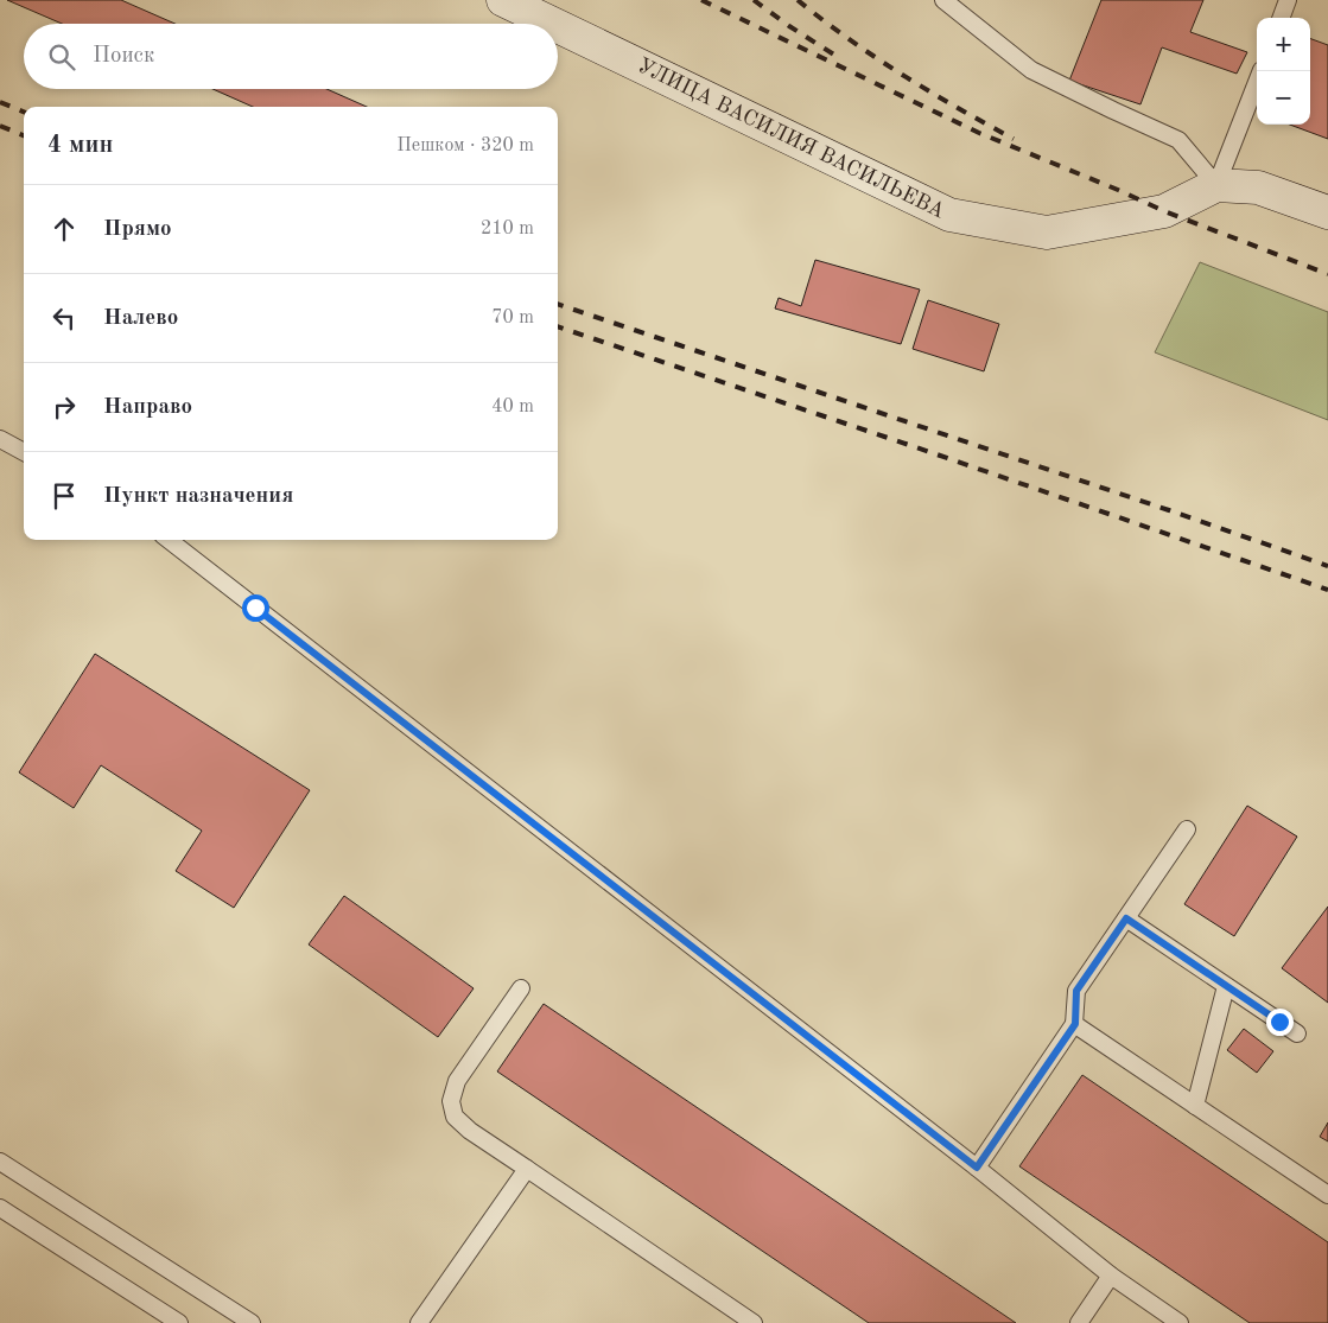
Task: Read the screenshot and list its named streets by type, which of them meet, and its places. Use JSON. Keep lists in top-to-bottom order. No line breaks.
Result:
{"streets":{"main road":["УЛИЦА ВАСИЛИЯ ВАСИЛЬЕВА"]},"page":{"map_buttons":["+","−"],"search":"Поиск","heading":["4 мин","Пешком · 320 m"],"list":[["Прямо","210 m"],["Налево","70 m"],["Направо","40 m"],"Пункт назначения"]}}
